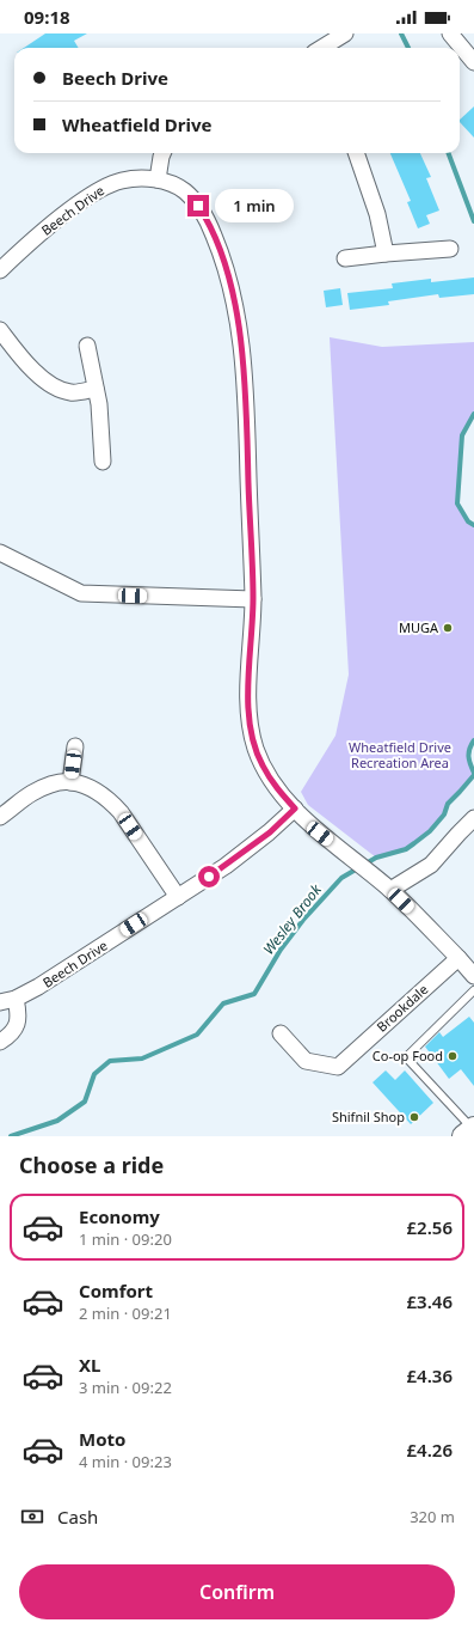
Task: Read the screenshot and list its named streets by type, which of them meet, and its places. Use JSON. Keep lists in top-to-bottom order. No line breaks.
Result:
{"streets":{"street":["Beech Drive","Brookdale"]},"crossings":[["Beech Drive","Brookdale"]],"water":["Wesley Brook"],"parks":["Wheatfield Drive Recreation Area"],"places":["MUGA","Co-op Food","Shifnil Shop"],"page":{"status":"09:18","banner":["Beech Drive","Wheatfield Drive"],"bubble":"1 min","heading":"Choose a ride","list":[{"name":"Economy","note":"1 min · 09:20","value":"£2.56"},{"name":"Comfort","note":"2 min · 09:21","value":"£3.46"},{"name":"XL","note":"3 min · 09:22","value":"£4.36"},{"name":"Moto","note":"4 min · 09:23","value":"£4.26"}],"pay":["Cash","320 m"],"buttons":"Confirm"}}
